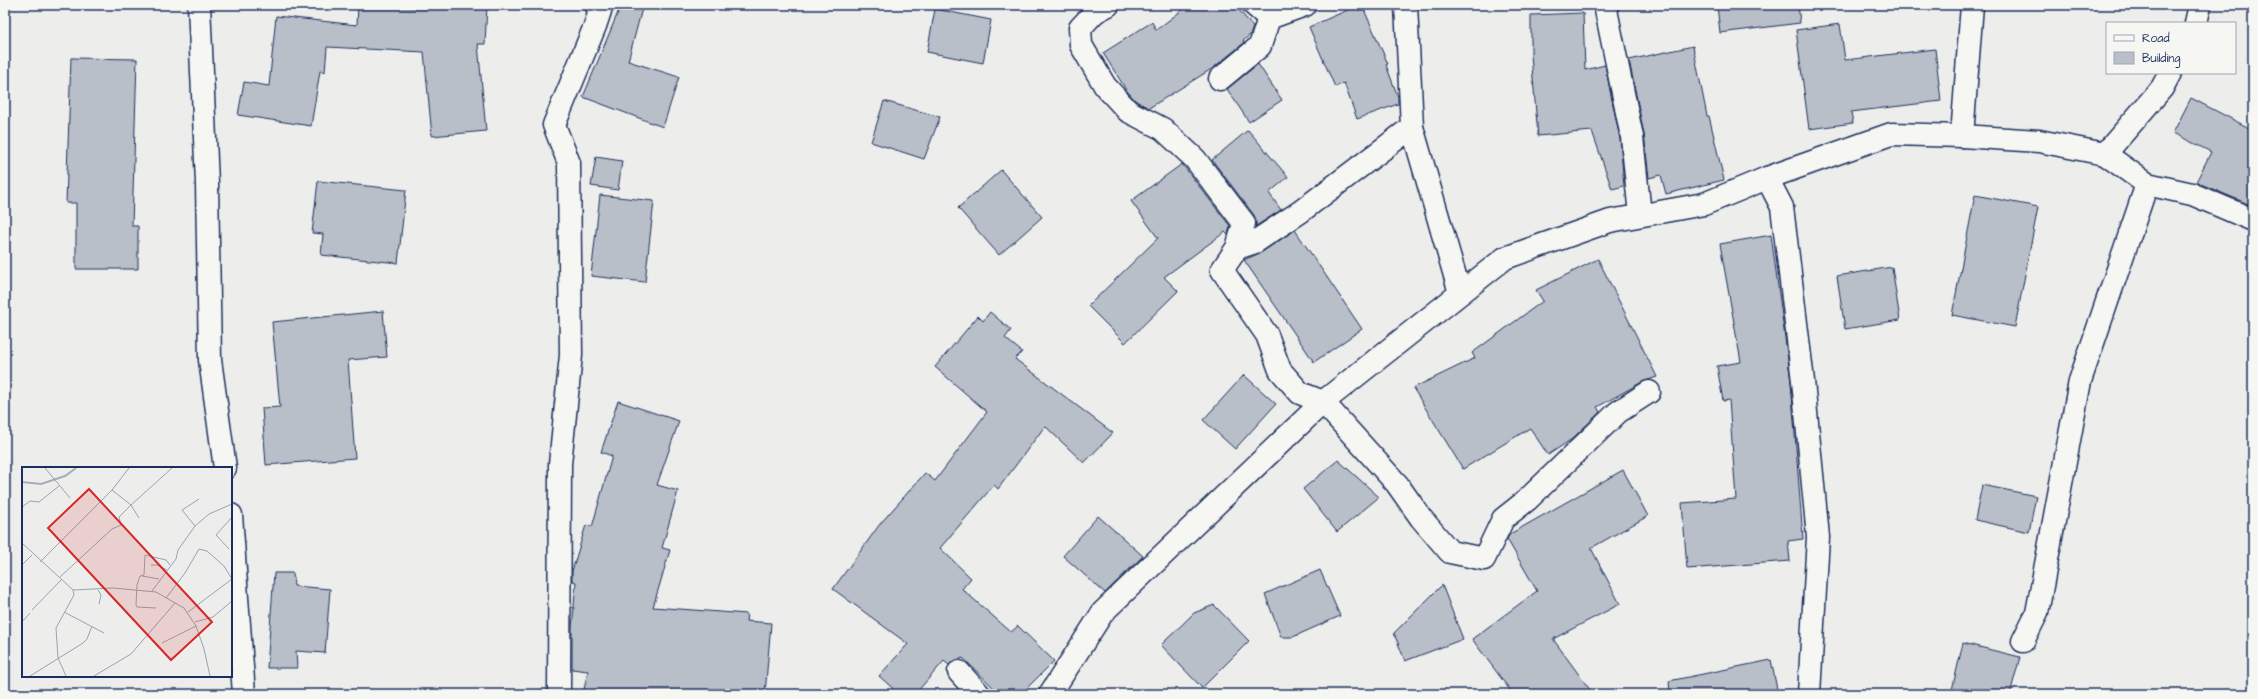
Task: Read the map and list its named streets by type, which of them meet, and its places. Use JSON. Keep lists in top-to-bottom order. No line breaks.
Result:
{"legend":["Road","Building"]}
